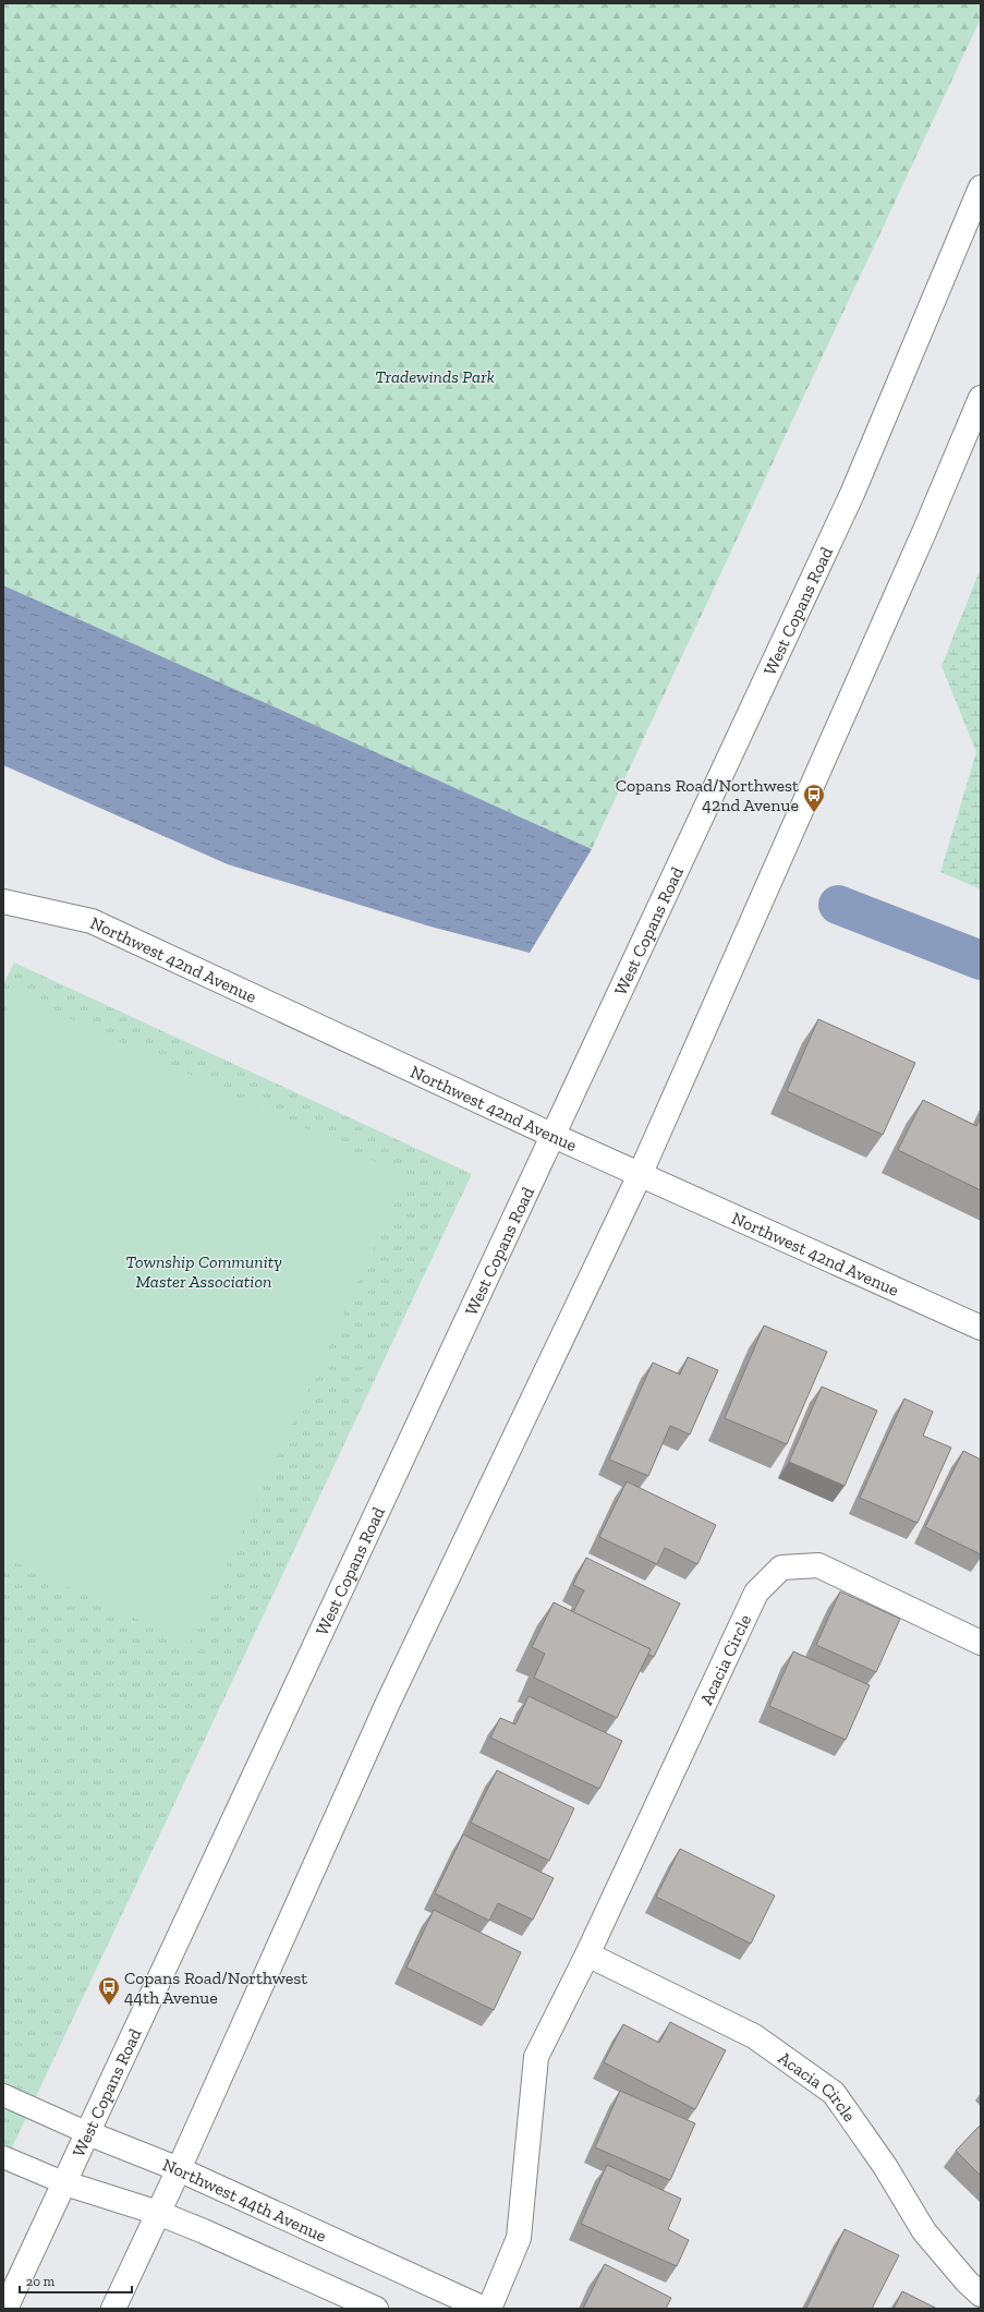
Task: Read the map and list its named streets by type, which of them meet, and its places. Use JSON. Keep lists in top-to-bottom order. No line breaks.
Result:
{"streets":{"main road":["West Copans Road","Northwest 42nd Avenue","Acacia Circle","Northwest 44th Avenue"]},"crossings":[["West Copans Road","Northwest 42nd Avenue"],["West Copans Road","Northwest 44th Avenue"]],"parks":["Tradewinds Park","Township Community Master Association"],"places":{"bus stop":["Copans Road/Northwest 42nd Avenue","Copans Road/Northwest 44th Avenue"]},"scale_bar":"20 m"}
